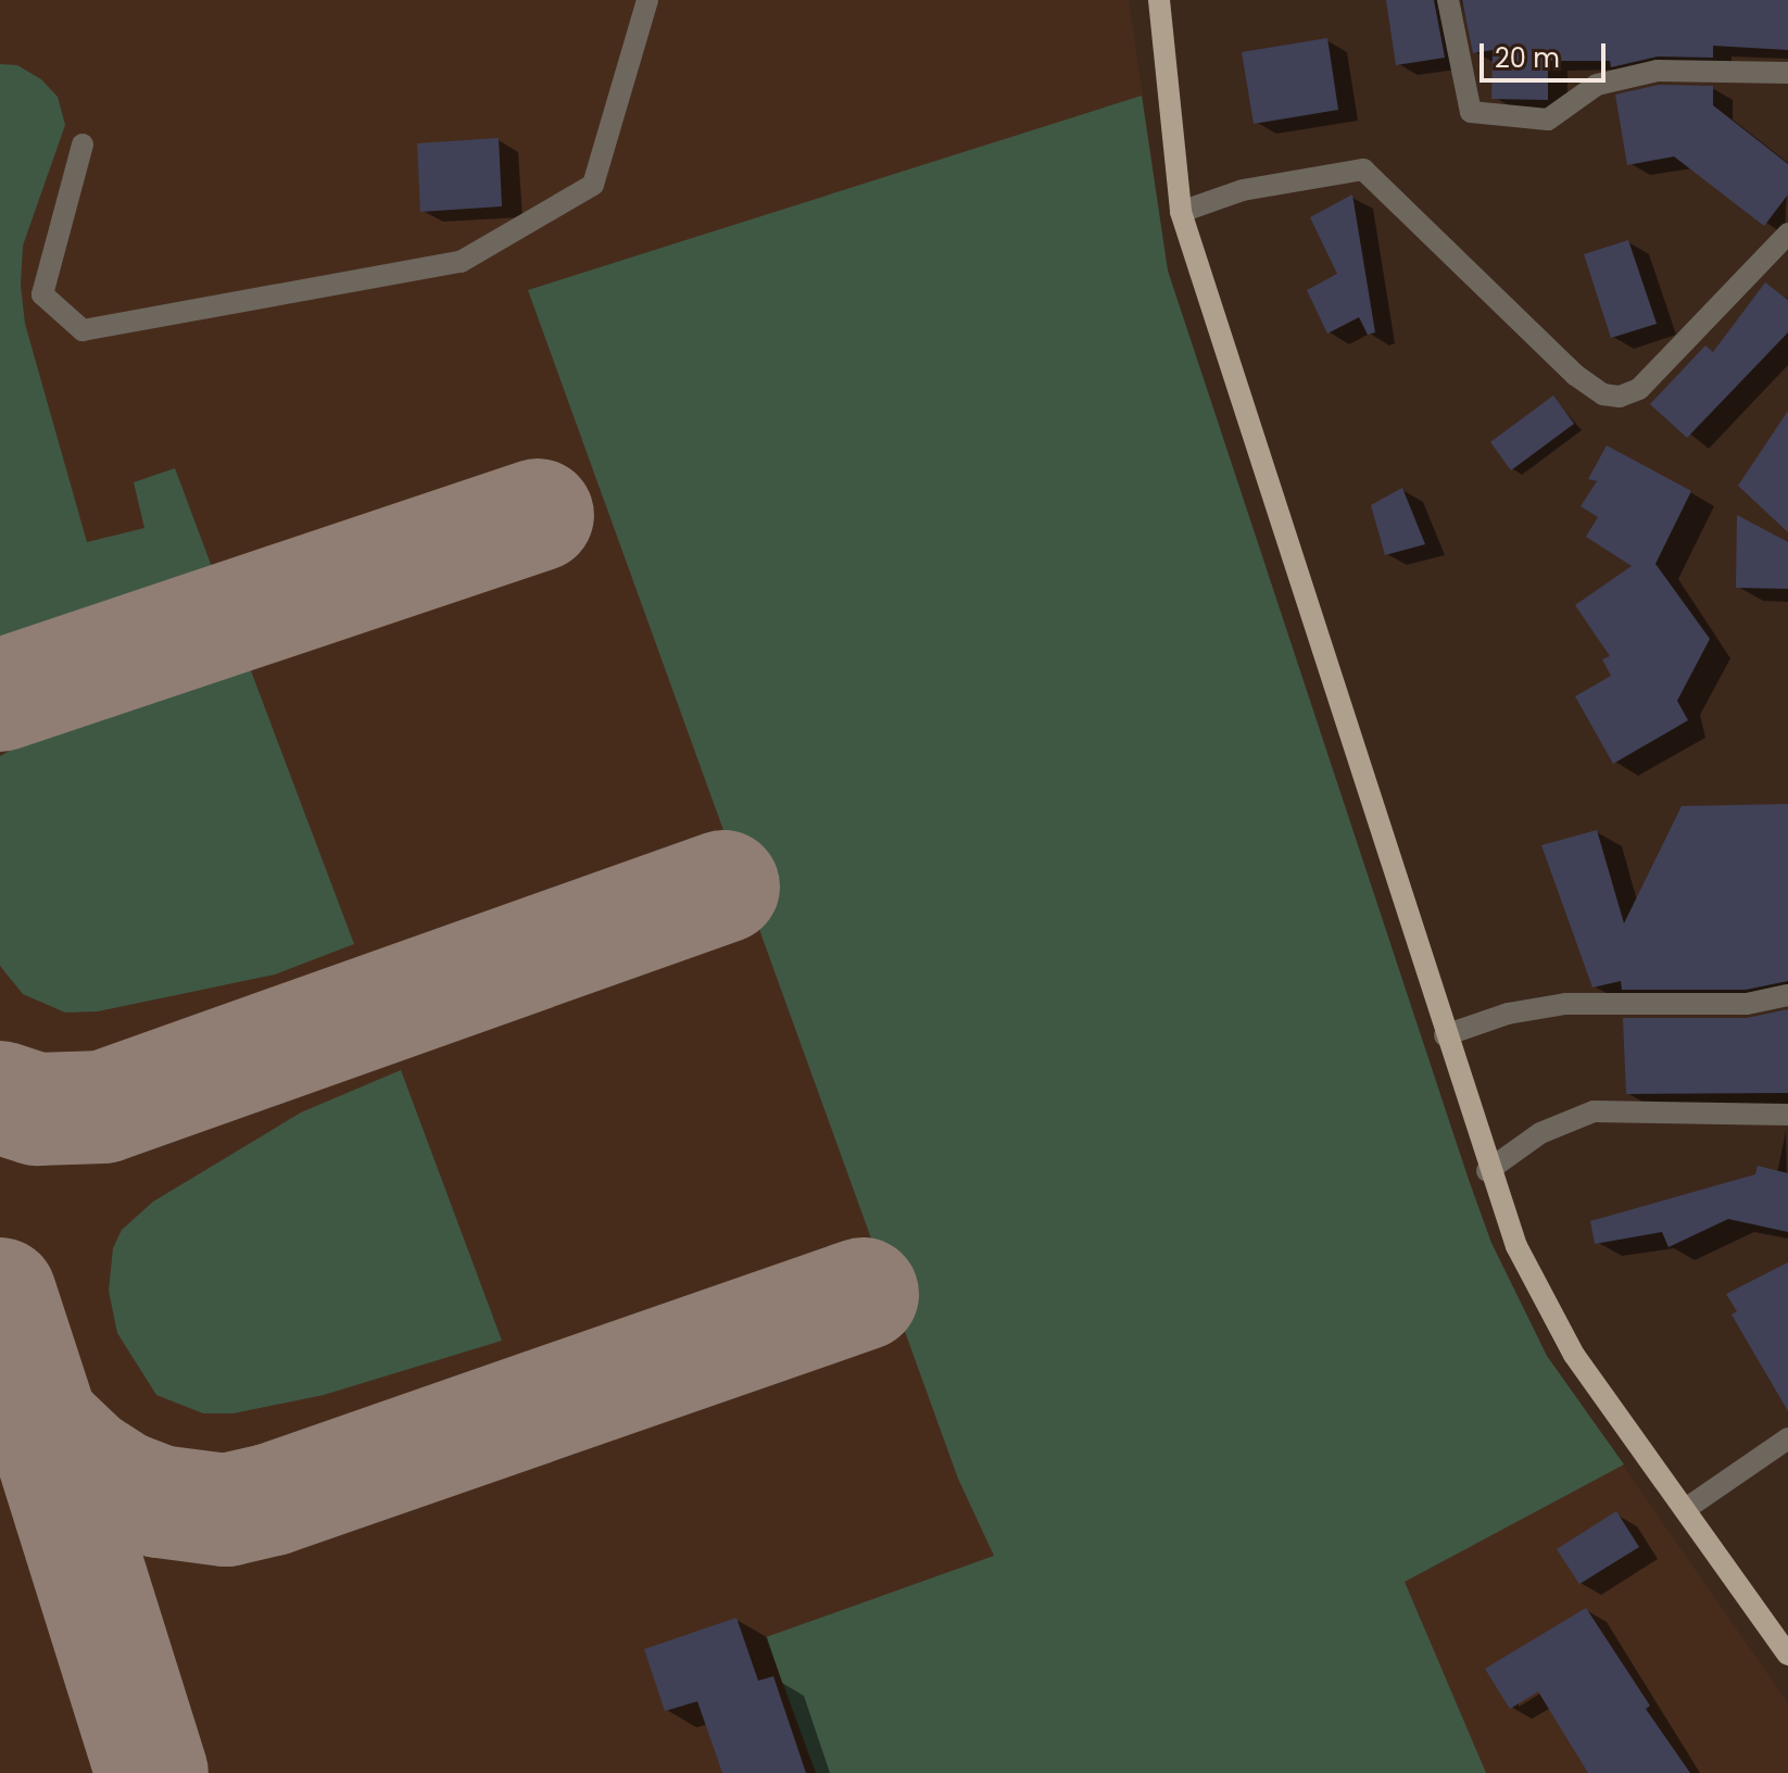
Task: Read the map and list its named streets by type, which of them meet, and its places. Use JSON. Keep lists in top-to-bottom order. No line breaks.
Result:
{"scale_bar":"20 m"}
